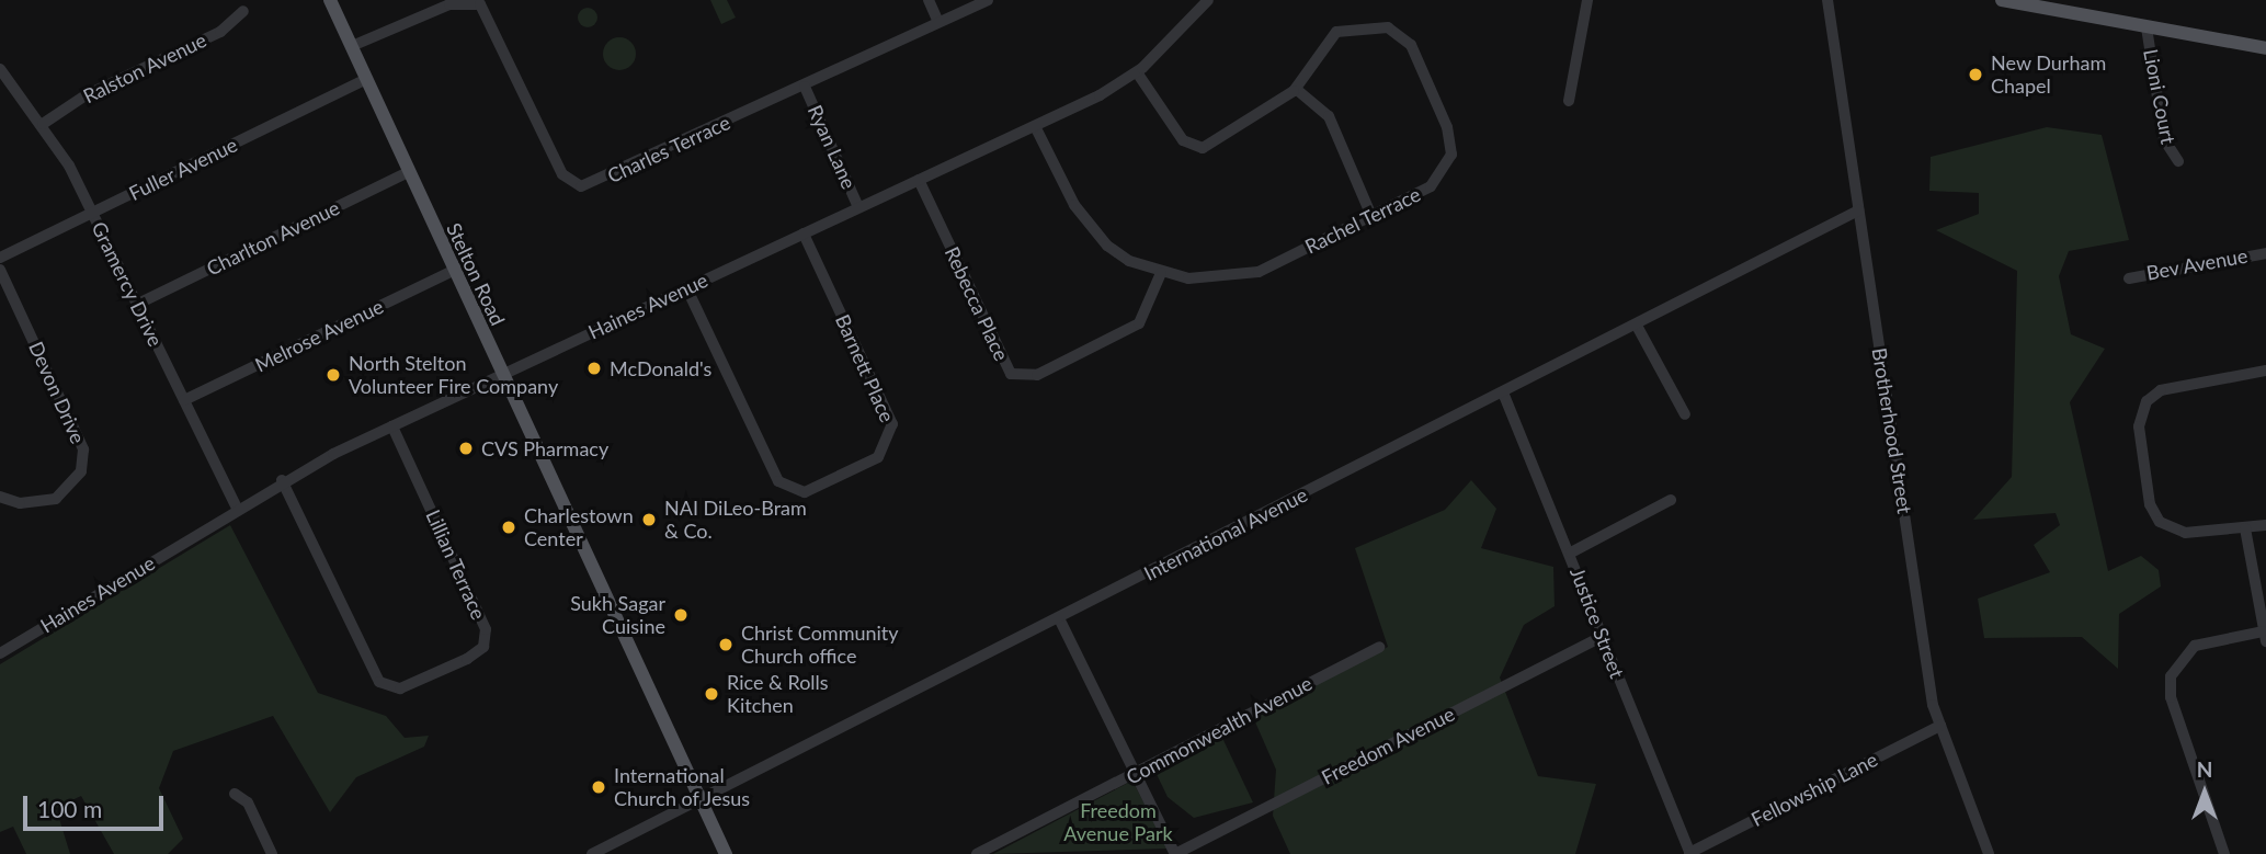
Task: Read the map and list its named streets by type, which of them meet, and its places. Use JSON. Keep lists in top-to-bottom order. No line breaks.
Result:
{"streets":{"main road":["Stelton Road"],"street":["Ralston Avenue","Lioni Court","Ryan Lane","Charles Terrace","Fuller Avenue","Rachel Terrace","Charlton Avenue","Bev Avenue","Gramercy Drive","Rebecca Place","Haines Avenue","Melrose Avenue","Barnett Place","Devon Drive","Brotherhood Street","International Avenue","Lillian Terrace","Justice Street","Commonwealth Avenue","Freedom Avenue","Fellowship Lane"]},"crossings":[["Ralston Avenue","Gramercy Drive"],["Ryan Lane","Charles Terrace"],["Ryan Lane","Haines Avenue"],["Charles Terrace","Stelton Road"],["Fuller Avenue","Stelton Road"],["Fuller Avenue","Gramercy Drive"],["Rachel Terrace","Rebecca Place"],["Rachel Terrace","Haines Avenue"],["Charlton Avenue","Stelton Road"],["Charlton Avenue","Gramercy Drive"],["Stelton Road","Haines Avenue"],["Stelton Road","Melrose Avenue"],["Stelton Road","International Avenue"],["Gramercy Drive","Haines Avenue"],["Gramercy Drive","Melrose Avenue"],["Rebecca Place","Haines Avenue"],["Haines Avenue","Barnett Place"],["Haines Avenue","Lillian Terrace"],["Brotherhood Street","International Avenue"],["Brotherhood Street","Fellowship Lane"],["International Avenue","Justice Street"],["Justice Street","Freedom Avenue"],["Justice Street","Fellowship Lane"]],"parks":["Freedom Avenue Park"],"places":["New Durham Chapel","McDonald's","North Stelton Volunteer Fire Company","CVS Pharmacy","NAI DiLeo-Bram & Co.","Charlestown Center","Sukh Sagar Cuisine","Christ Community Church office","Rice & Rolls Kitchen","International Church of Jesus"],"scale_bar":"100 m","north":"top"}
